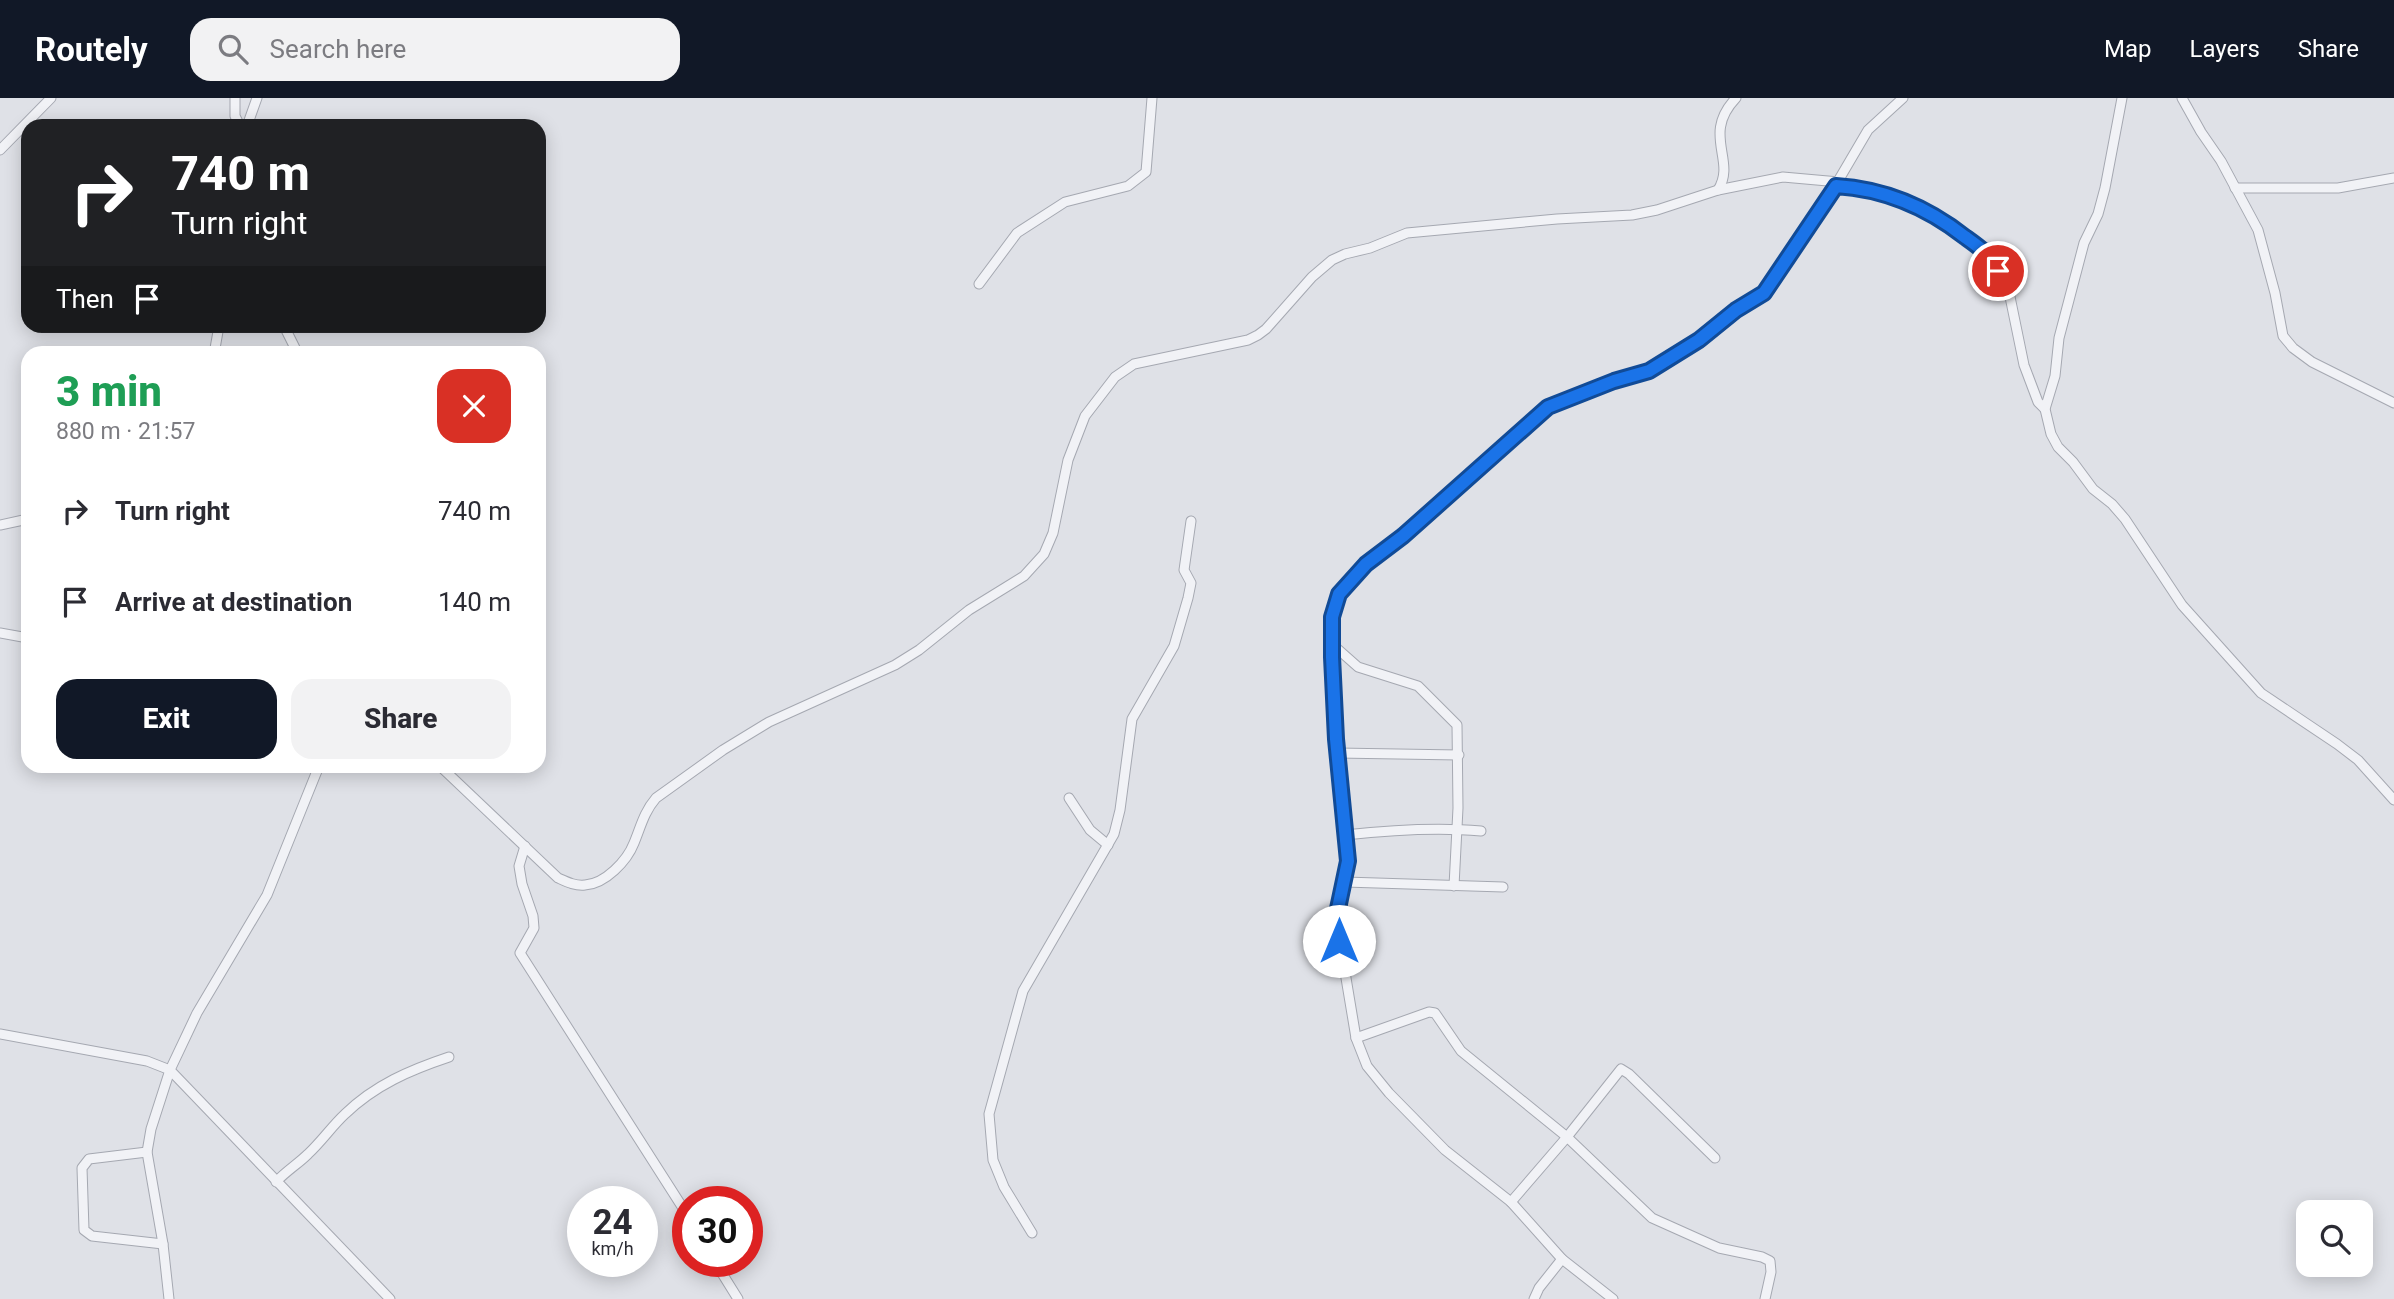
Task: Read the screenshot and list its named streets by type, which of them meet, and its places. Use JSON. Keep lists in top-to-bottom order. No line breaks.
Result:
{"page":{"header":"Routely","search":"Search here","nav":["Map","Layers","Share"],"turn":["740 m","Turn right"],"then":"Then","heading":["3 min","880 m · 21:57"],"list":[{"name":"Turn right","value":"740 m"},{"name":"Arrive at destination","value":"140 m"}],"buttons":["Exit","Share"],"speed":"24 km/h","limit":"30"}}
